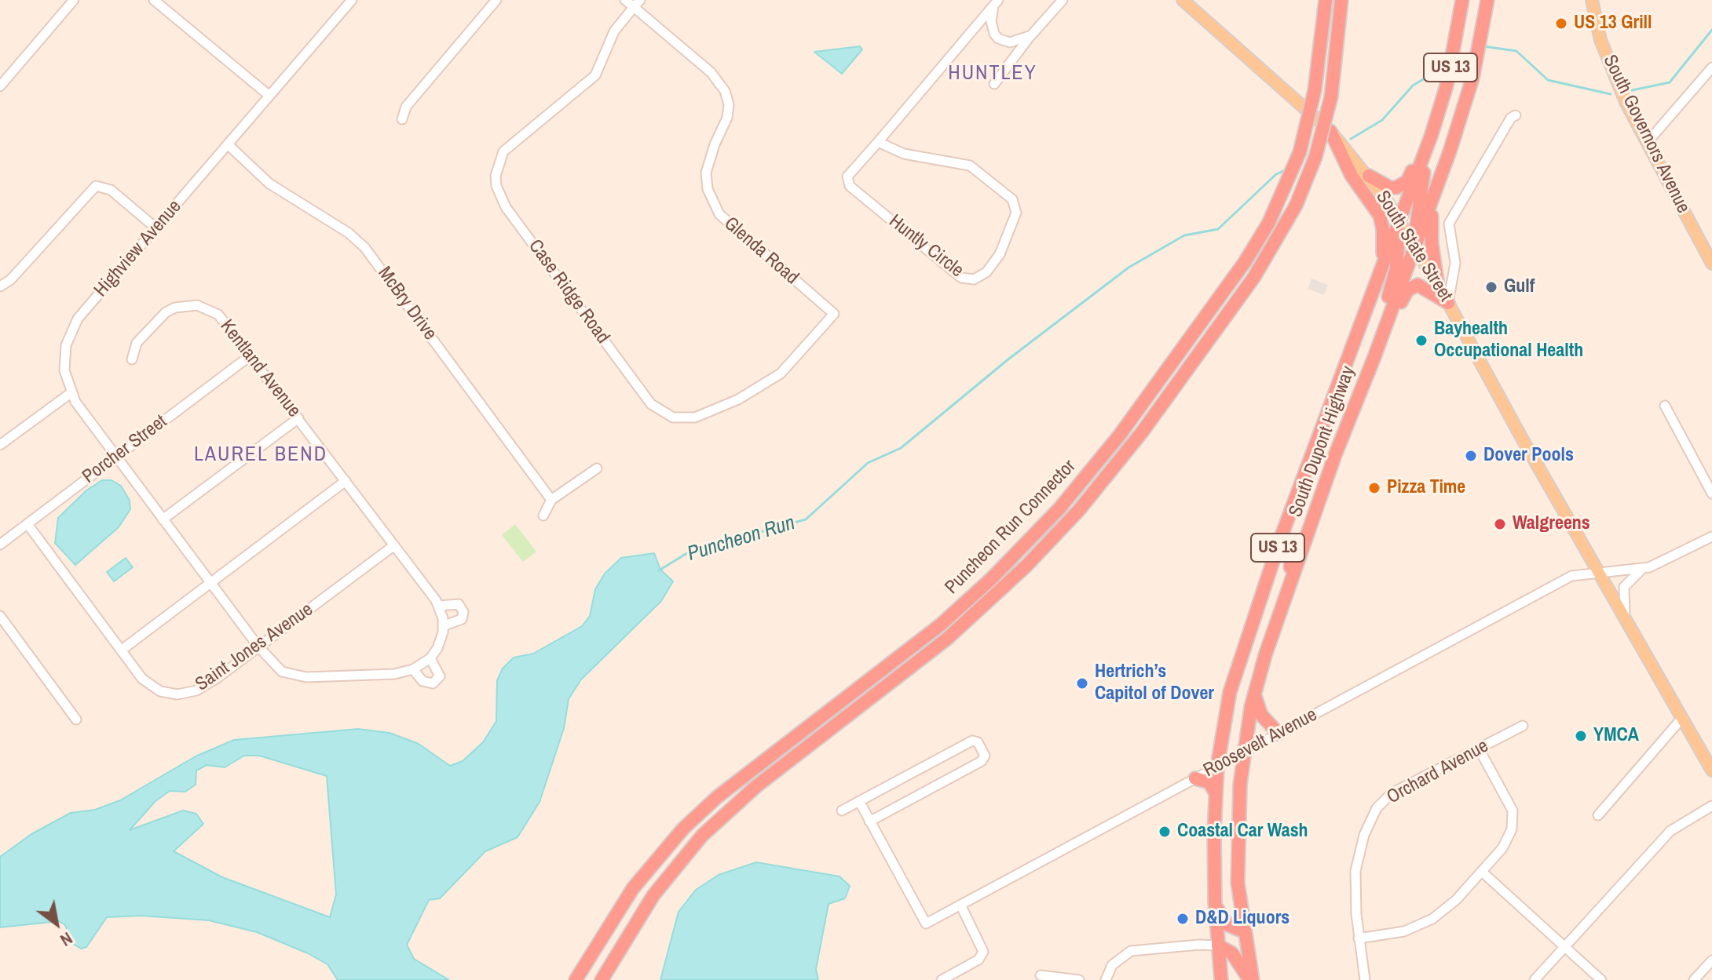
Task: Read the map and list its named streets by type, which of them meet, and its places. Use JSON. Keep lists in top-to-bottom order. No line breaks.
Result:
{"streets":{"highway":["US 13","South Dupont Highway","Puncheon Run Connector"],"main road":["South Governors Avenue","South State Street"],"street":["Huntly Circle","Highview Avenue","Glenda Road","Case Ridge Road","McBry Drive","Kentland Avenue","Porcher Street","Saint Jones Avenue","Roosevelt Avenue","Orchard Avenue"]},"crossings":[["South State Street","South Dupont Highway"],["South State Street","Roosevelt Avenue"],["Highview Avenue","McBry Drive"],["Highview Avenue","Porcher Street"],["Glenda Road","Case Ridge Road"],["Kentland Avenue","Porcher Street"],["Kentland Avenue","Saint Jones Avenue"],["South Dupont Highway","Roosevelt Avenue"],["Porcher Street","Saint Jones Avenue"]],"districts":["HUNTLEY","LAUREL BEND"],"water":["Puncheon Run"],"places":["US 13 Grill","Gulf","Bayhealth Occupational Health","Dover Pools","Pizza Time","Walgreens","Hertrich’s Capitol of Dover","YMCA","Coastal Car Wash","D&D Liquors"],"north":"bottom right"}
